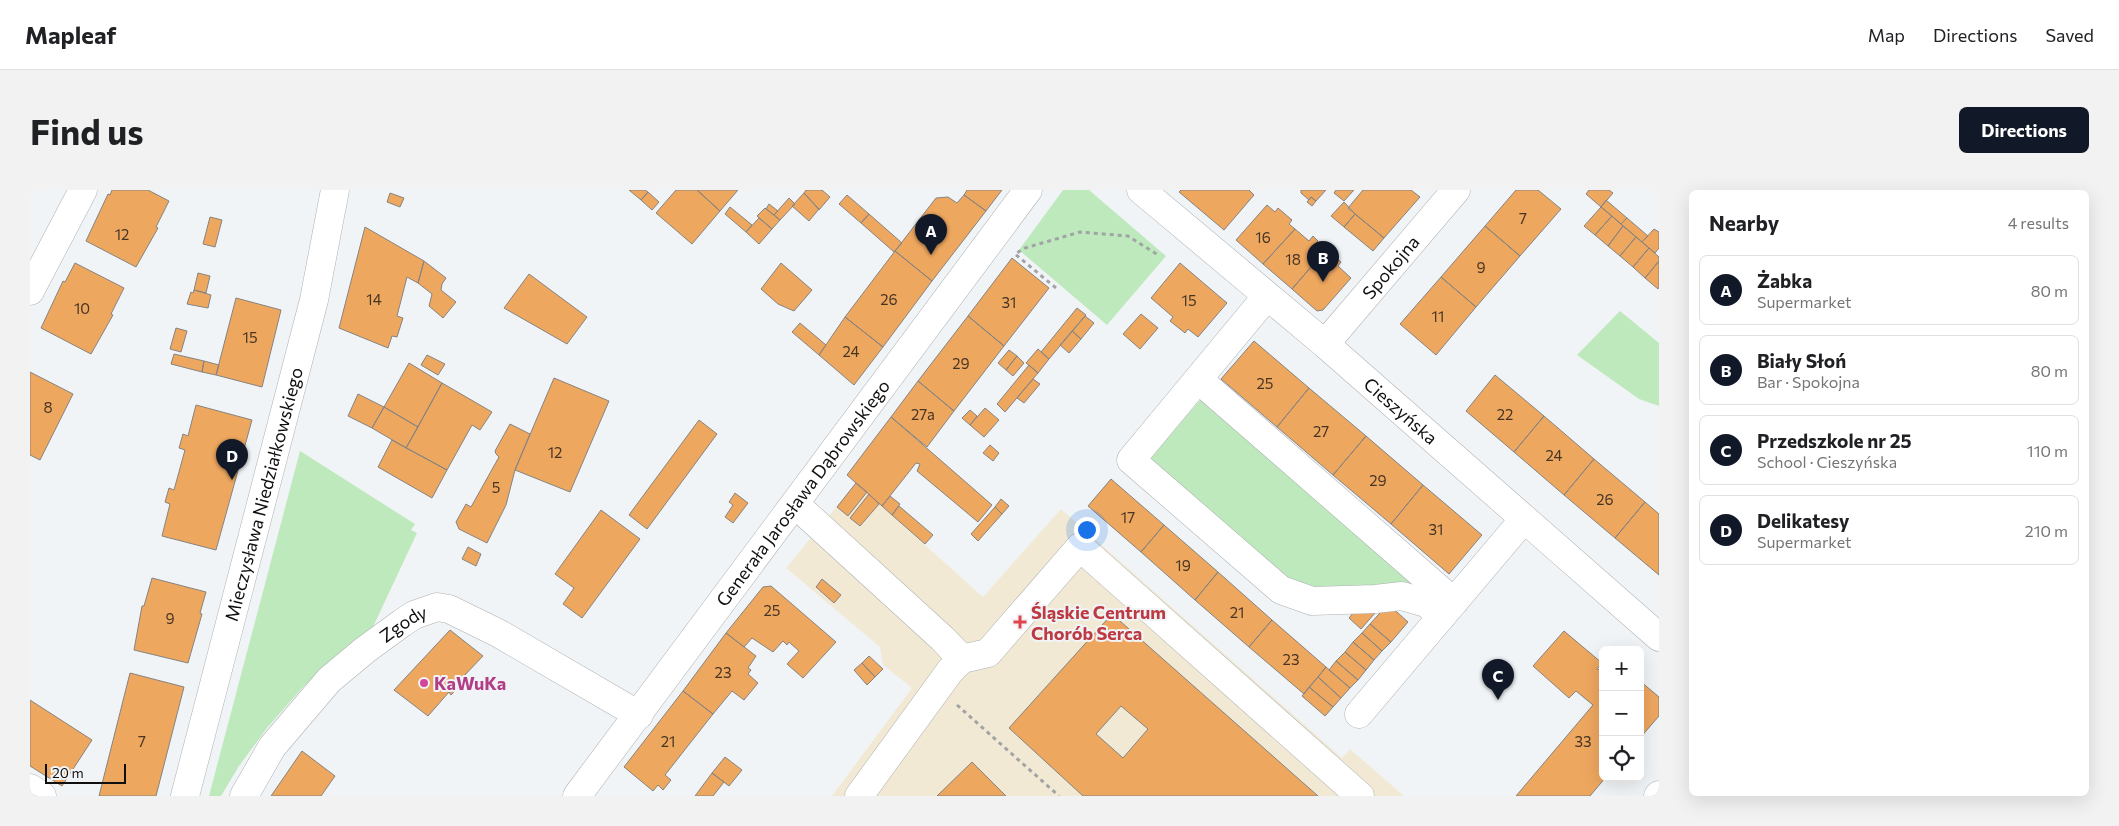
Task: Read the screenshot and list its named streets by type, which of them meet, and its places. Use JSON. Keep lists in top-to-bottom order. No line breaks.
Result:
{"streets":{"street":["Spokojna","Cieszyńska","Generała Jarosława Dąbrowskiego","Mieczysława Niedziałkowskiego","Zgody"]},"crossings":[["Spokojna","Cieszyńska"],["Generała Jarosława Dąbrowskiego","Zgody"]],"places":{"health":["Śląskie Centrum Chorób Serca"],"other":["KaWuKa"]},"house_numbers":["7","12","16","18","9","14","26","15","31","10","11","15","24","29","25","8","27a","22","27","12","24","29","5","26","17","31","19","25","21","9","23","23","7","21","33"],"scale_bar":"20 m","page":{"header":"Mapleaf","nav":["Map","Directions","Saved"],"buttons":"Directions","title":"Find us","heading":["Nearby","4 results"],"pins":["A","B","D","C"],"list":[{"mark":"A","name":"Żabka","note":"Supermarket","value":"80 m"},{"mark":"B","name":"Biały Słoń","note":"Bar · Spokojna","value":"80 m"},{"mark":"C","name":"Przedszkole nr 25","note":"School · Cieszyńska","value":"110 m"},{"mark":"D","name":"Delikatesy","note":"Supermarket","value":"210 m"}],"map_buttons":["+","−"],"scale":"20 m"}}
